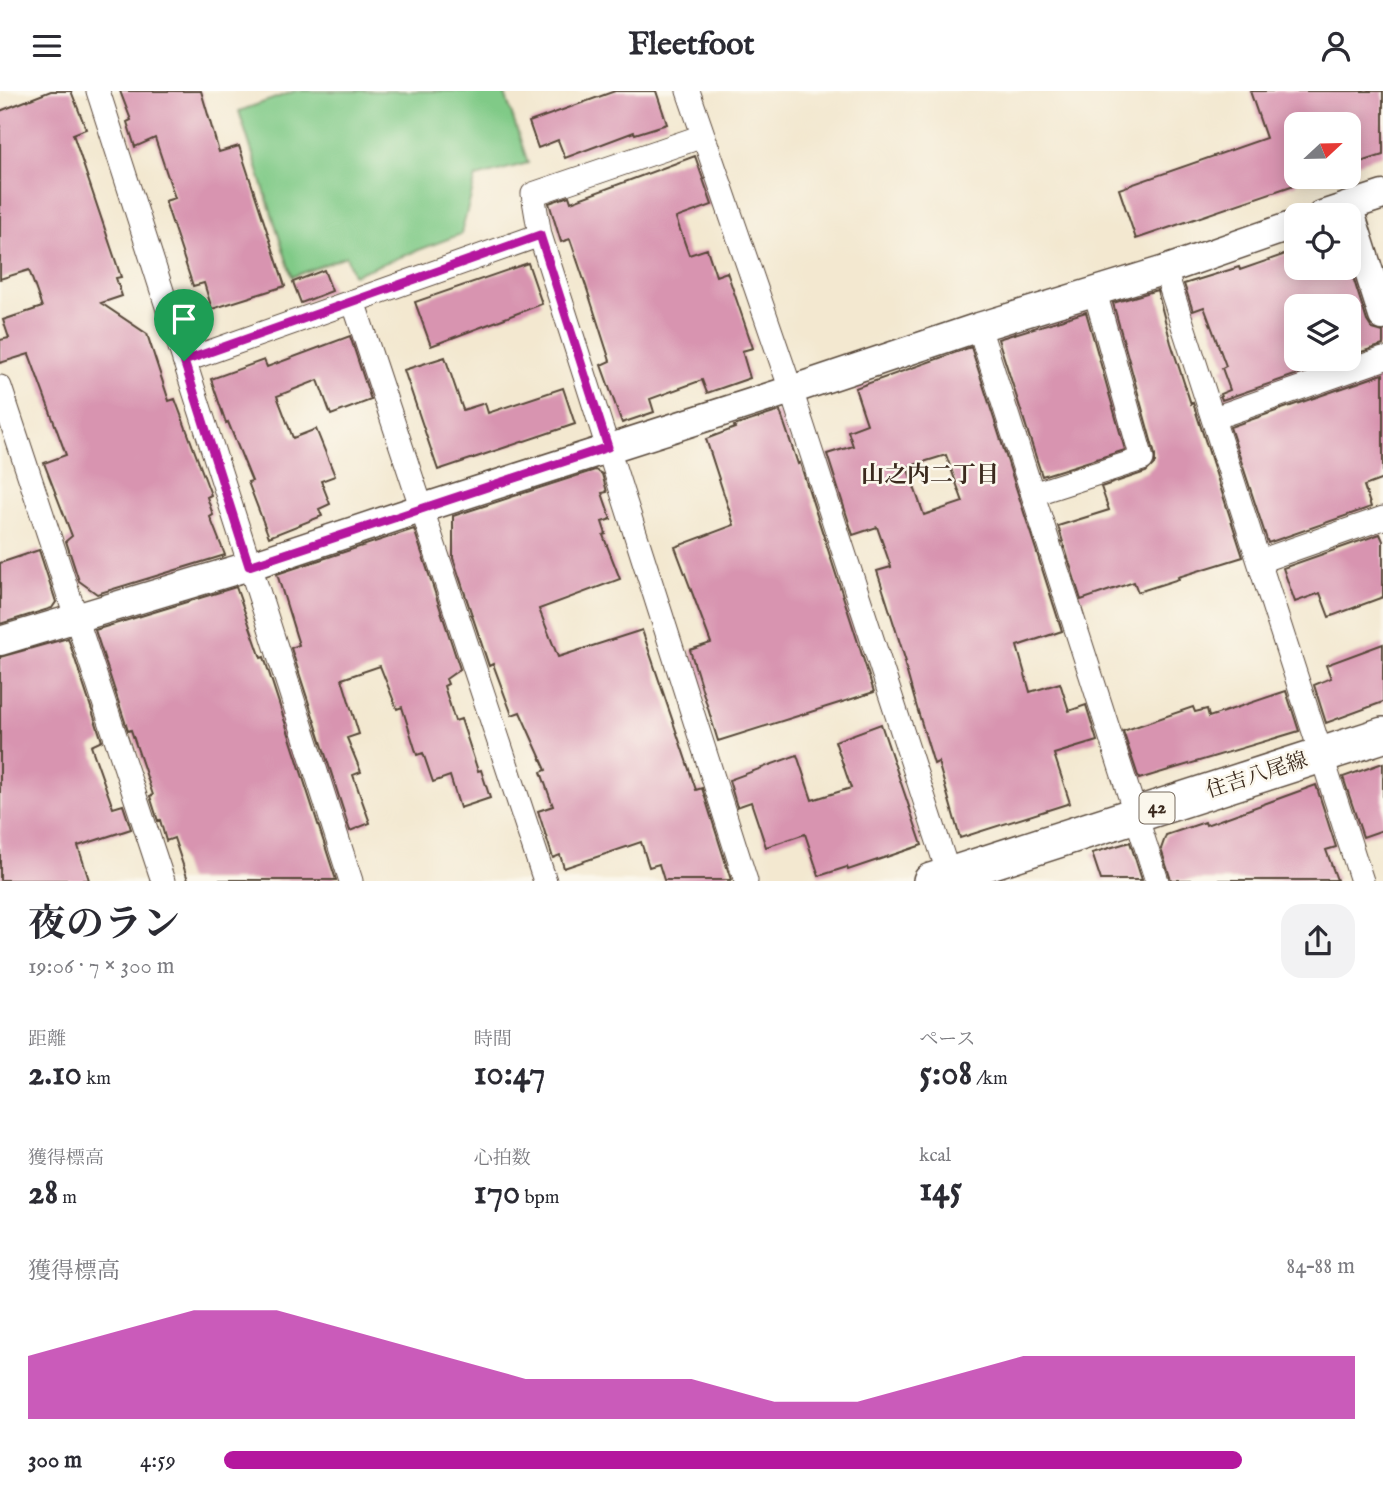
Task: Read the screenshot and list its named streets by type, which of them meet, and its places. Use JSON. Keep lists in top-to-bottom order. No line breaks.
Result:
{"streets":{"main road":["住吉八尾線","42"]},"districts":["山之内二丁目"],"north":"right","page":{"header":"Fleetfoot","heading":["夜のラン","19:06 · 7 × 300 m"],"stats":[["距離","2.10 km"],["時間","10:47"],["ペース","5:08 /km"],["獲得標高","28 m"],["心拍数","170 bpm"],["kcal","145"]],"chart":["獲得標高","84–88 m"],"list":[{"name":"300 m","note":"4:59"}]}}
